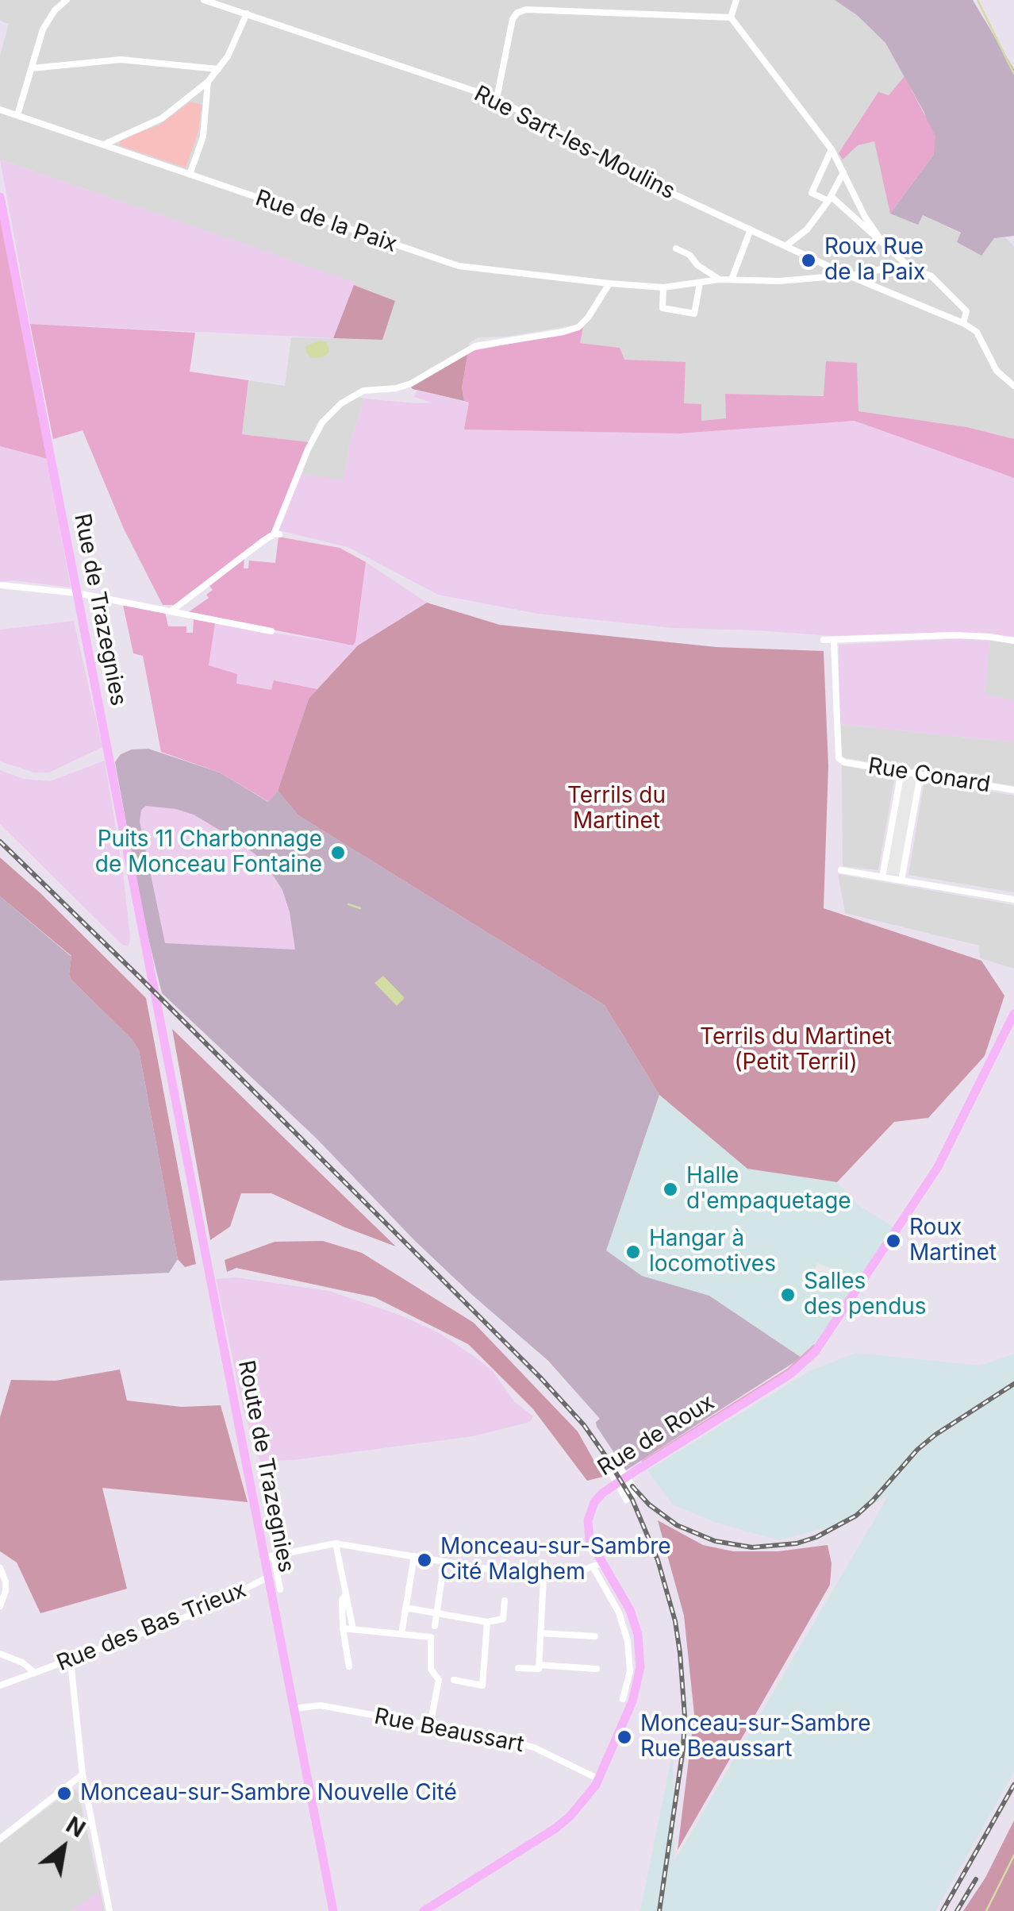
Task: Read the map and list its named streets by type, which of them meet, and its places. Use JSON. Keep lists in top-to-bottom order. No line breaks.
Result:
{"streets":{"main road":["Rue de Trazegnies","Rue de Roux","Route de Trazegnies"],"street":["Rue Sart-les-Moulins","Rue de la Paix","Rue Conard","Rue des Bas Trieux","Rue Beaussart"]},"crossings":[["Rue Sart-les-Moulins","Rue de la Paix"],["Rue de Trazegnies","Route de Trazegnies"],["Rue de Roux","Rue Beaussart"],["Route de Trazegnies","Rue des Bas Trieux"],["Route de Trazegnies","Rue Beaussart"]],"parks":["Terrils du Martinet","Terrils du Martinet (Petit Terril)"],"places":["Roux Rue de la Paix","Puits 11 Charbonnage de Monceau Fontaine","Halle d'empaquetage","Roux Martinet","Hangar à locomotives","Salles des pendus","Monceau-sur-Sambre Cité Malghem","Monceau-sur-Sambre Rue Beaussart","Monceau-sur-Sambre Nouvelle Cité"],"north":"top right"}
